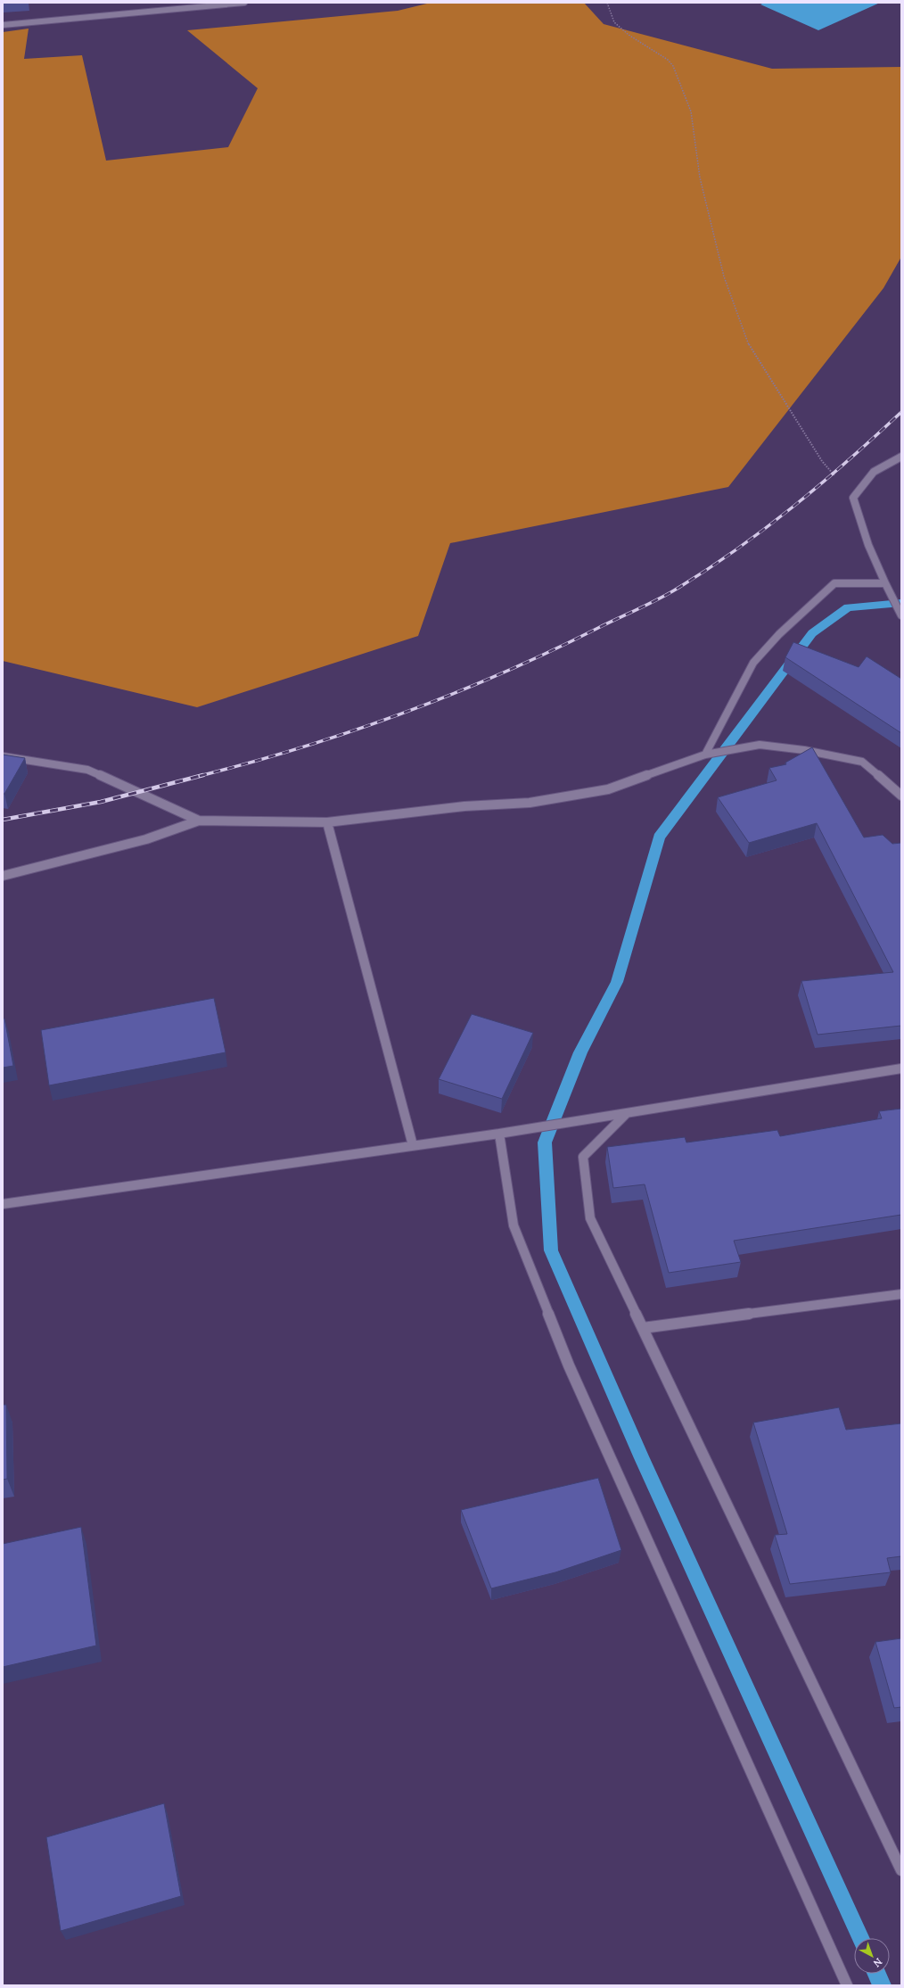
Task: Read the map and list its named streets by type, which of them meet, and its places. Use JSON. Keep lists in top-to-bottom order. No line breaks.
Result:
{"north":"bottom right"}
